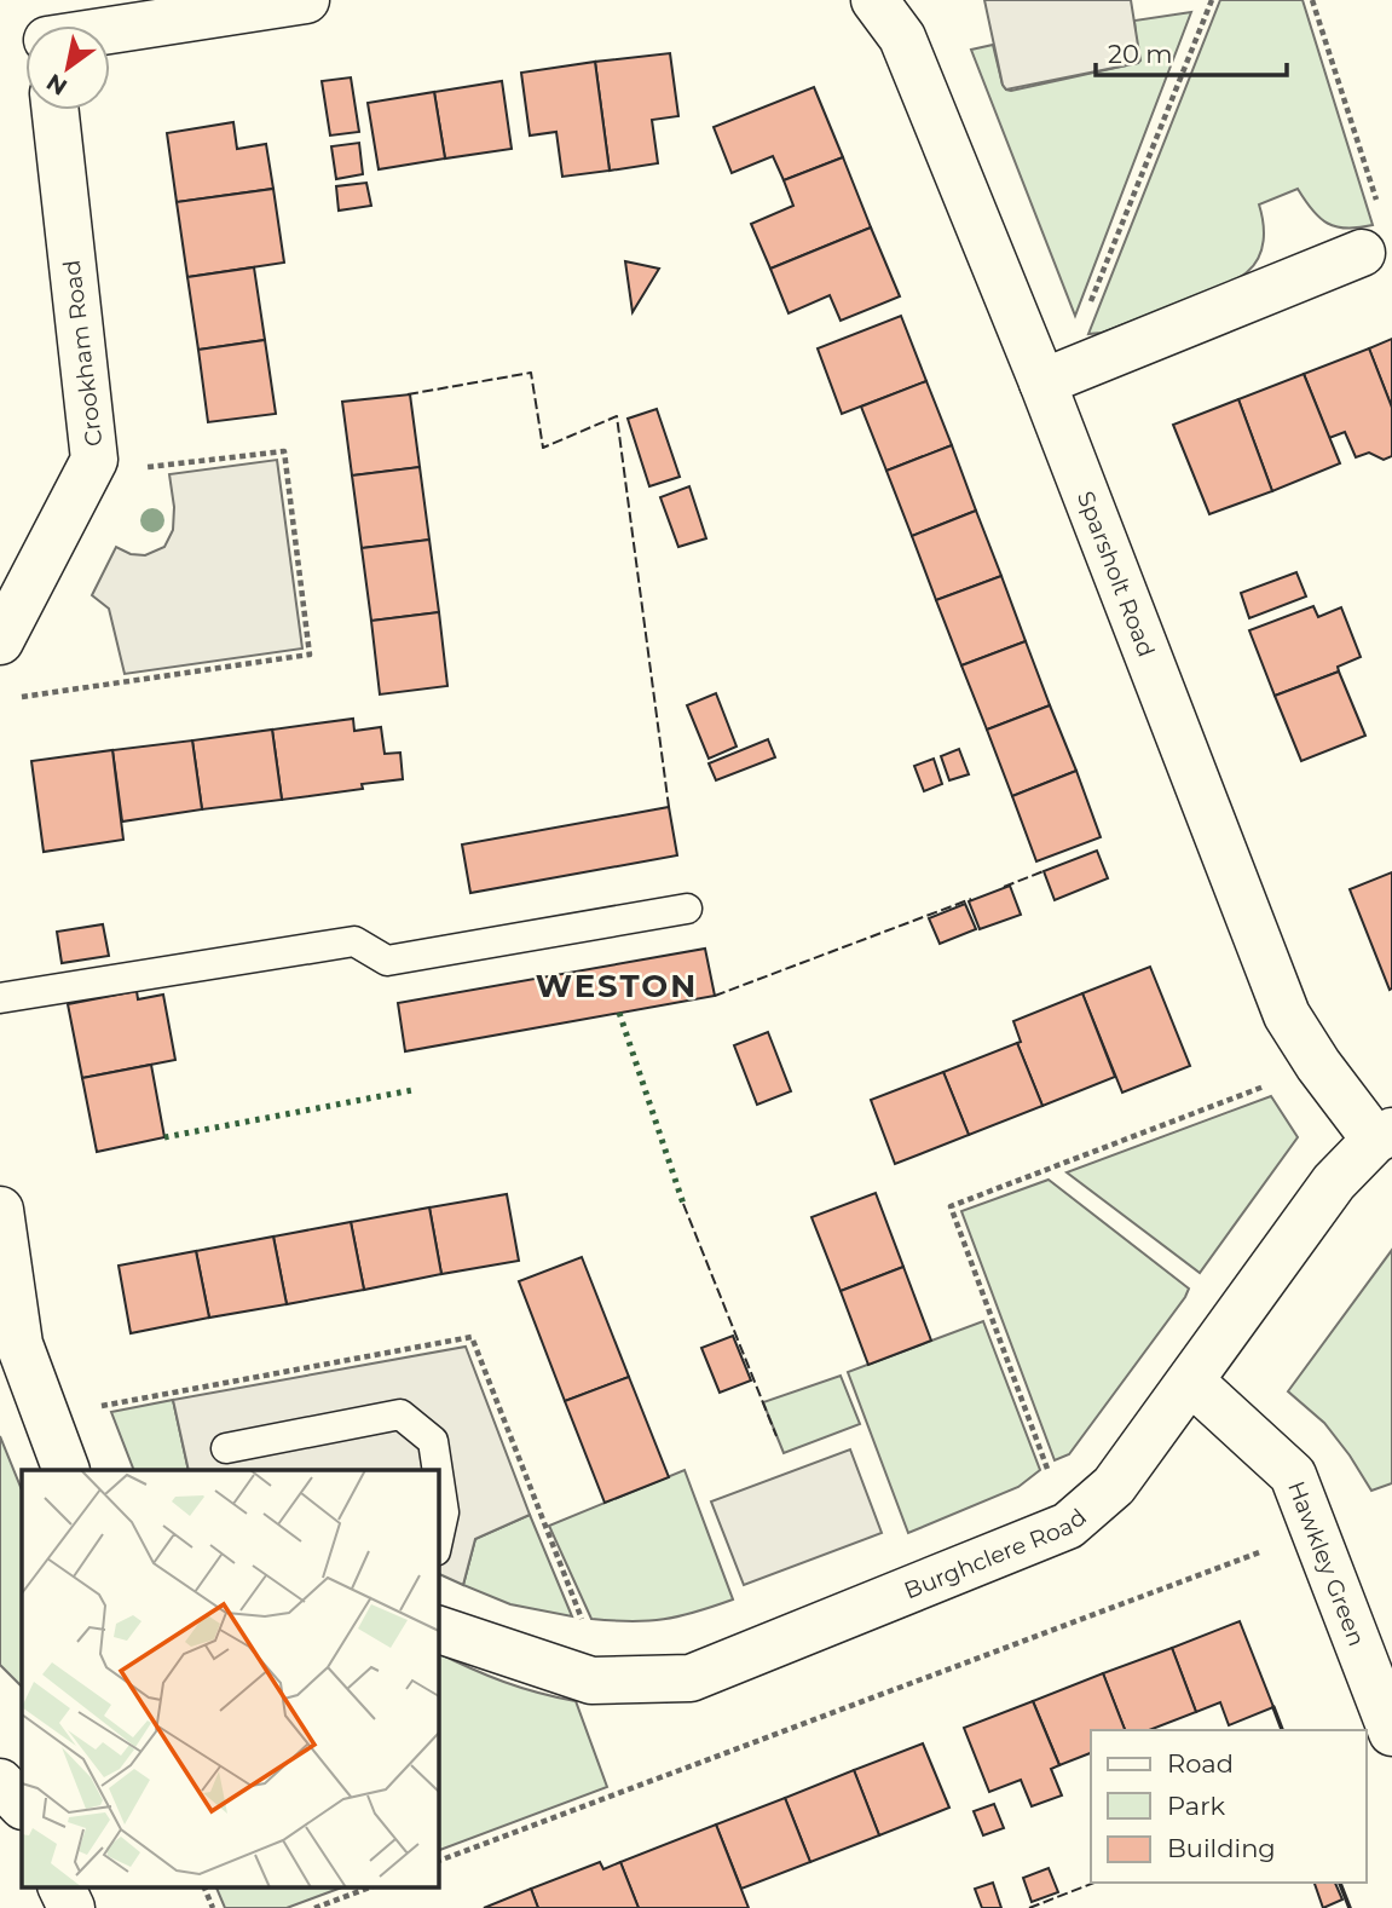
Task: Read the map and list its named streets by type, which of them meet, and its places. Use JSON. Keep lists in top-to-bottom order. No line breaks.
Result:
{"streets":{"street":["Crookham Road","Sparsholt Road","Burghclere Road","Hawkley Green"]},"crossings":[["Sparsholt Road","Burghclere Road"],["Burghclere Road","Hawkley Green"]],"districts":["WESTON"],"legend":["Road","Park","Building"],"scale_bar":"20 m","north":"bottom left"}
